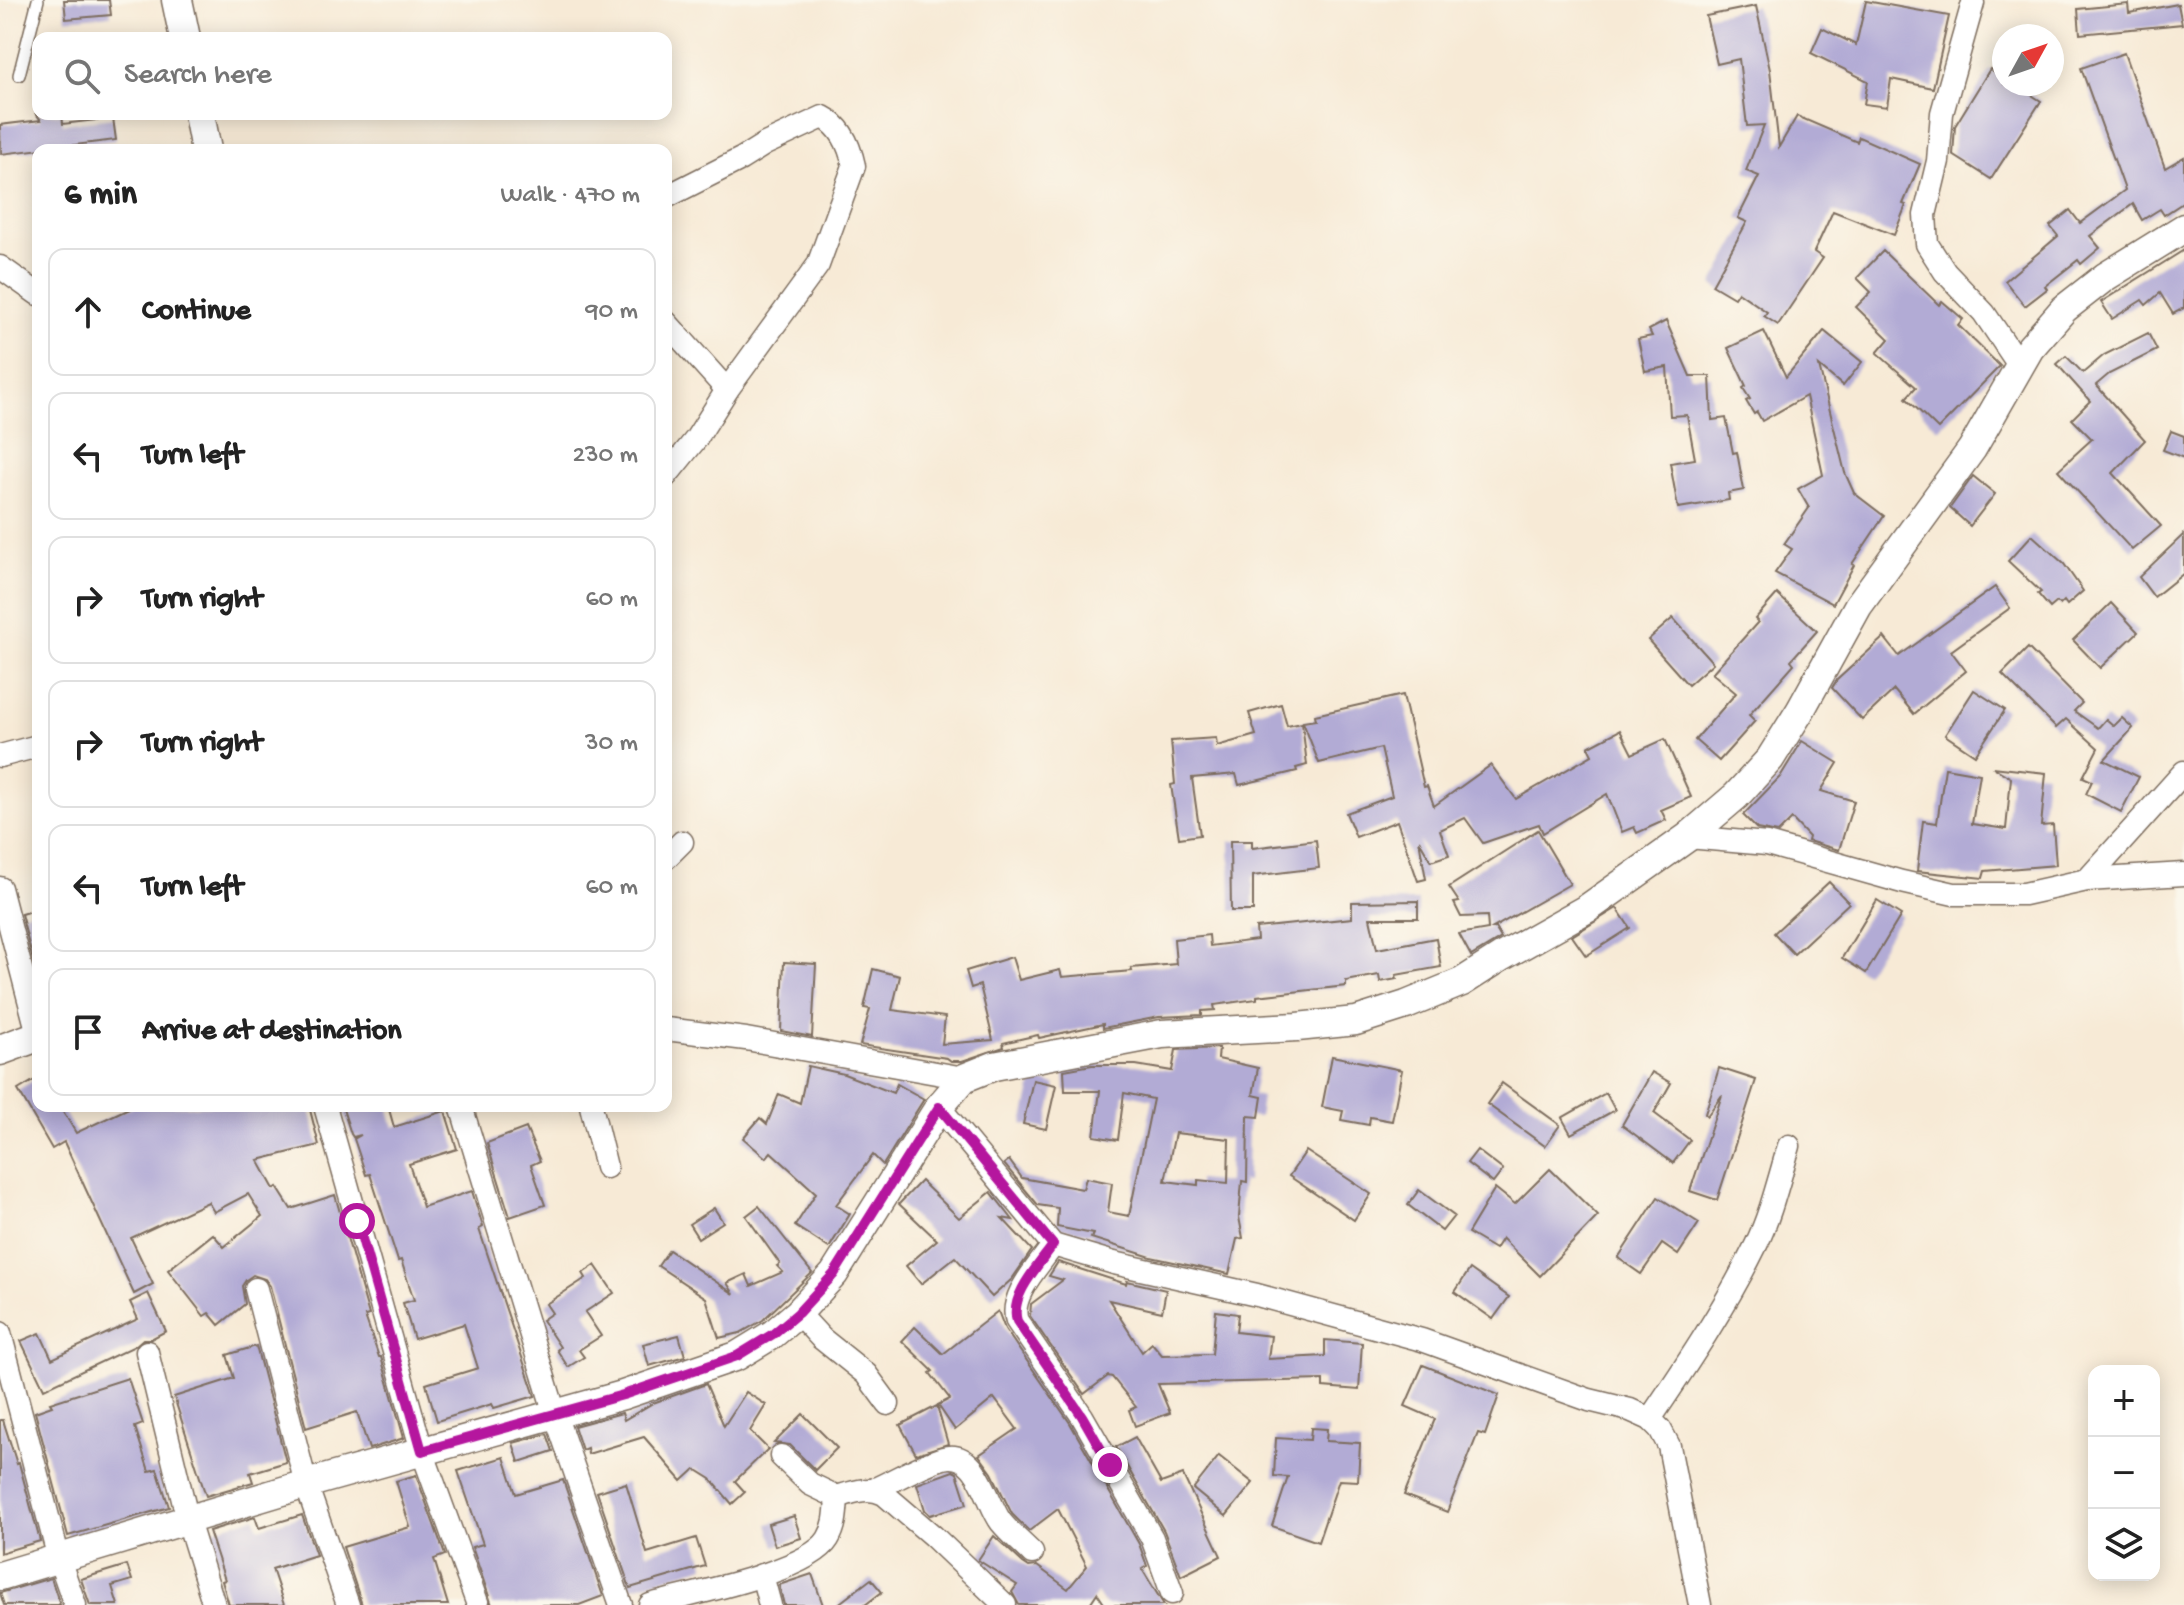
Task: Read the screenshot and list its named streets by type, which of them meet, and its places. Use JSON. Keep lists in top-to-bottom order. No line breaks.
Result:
{"north":"top right","page":{"search":"Search here","heading":["6 min","Walk · 470 m"],"list":[["Continue","90 m"],["Turn left","230 m"],["Turn right","60 m"],["Turn right","30 m"],["Turn left","60 m"],"Arrive at destination"],"map_buttons":["+","−"]}}
